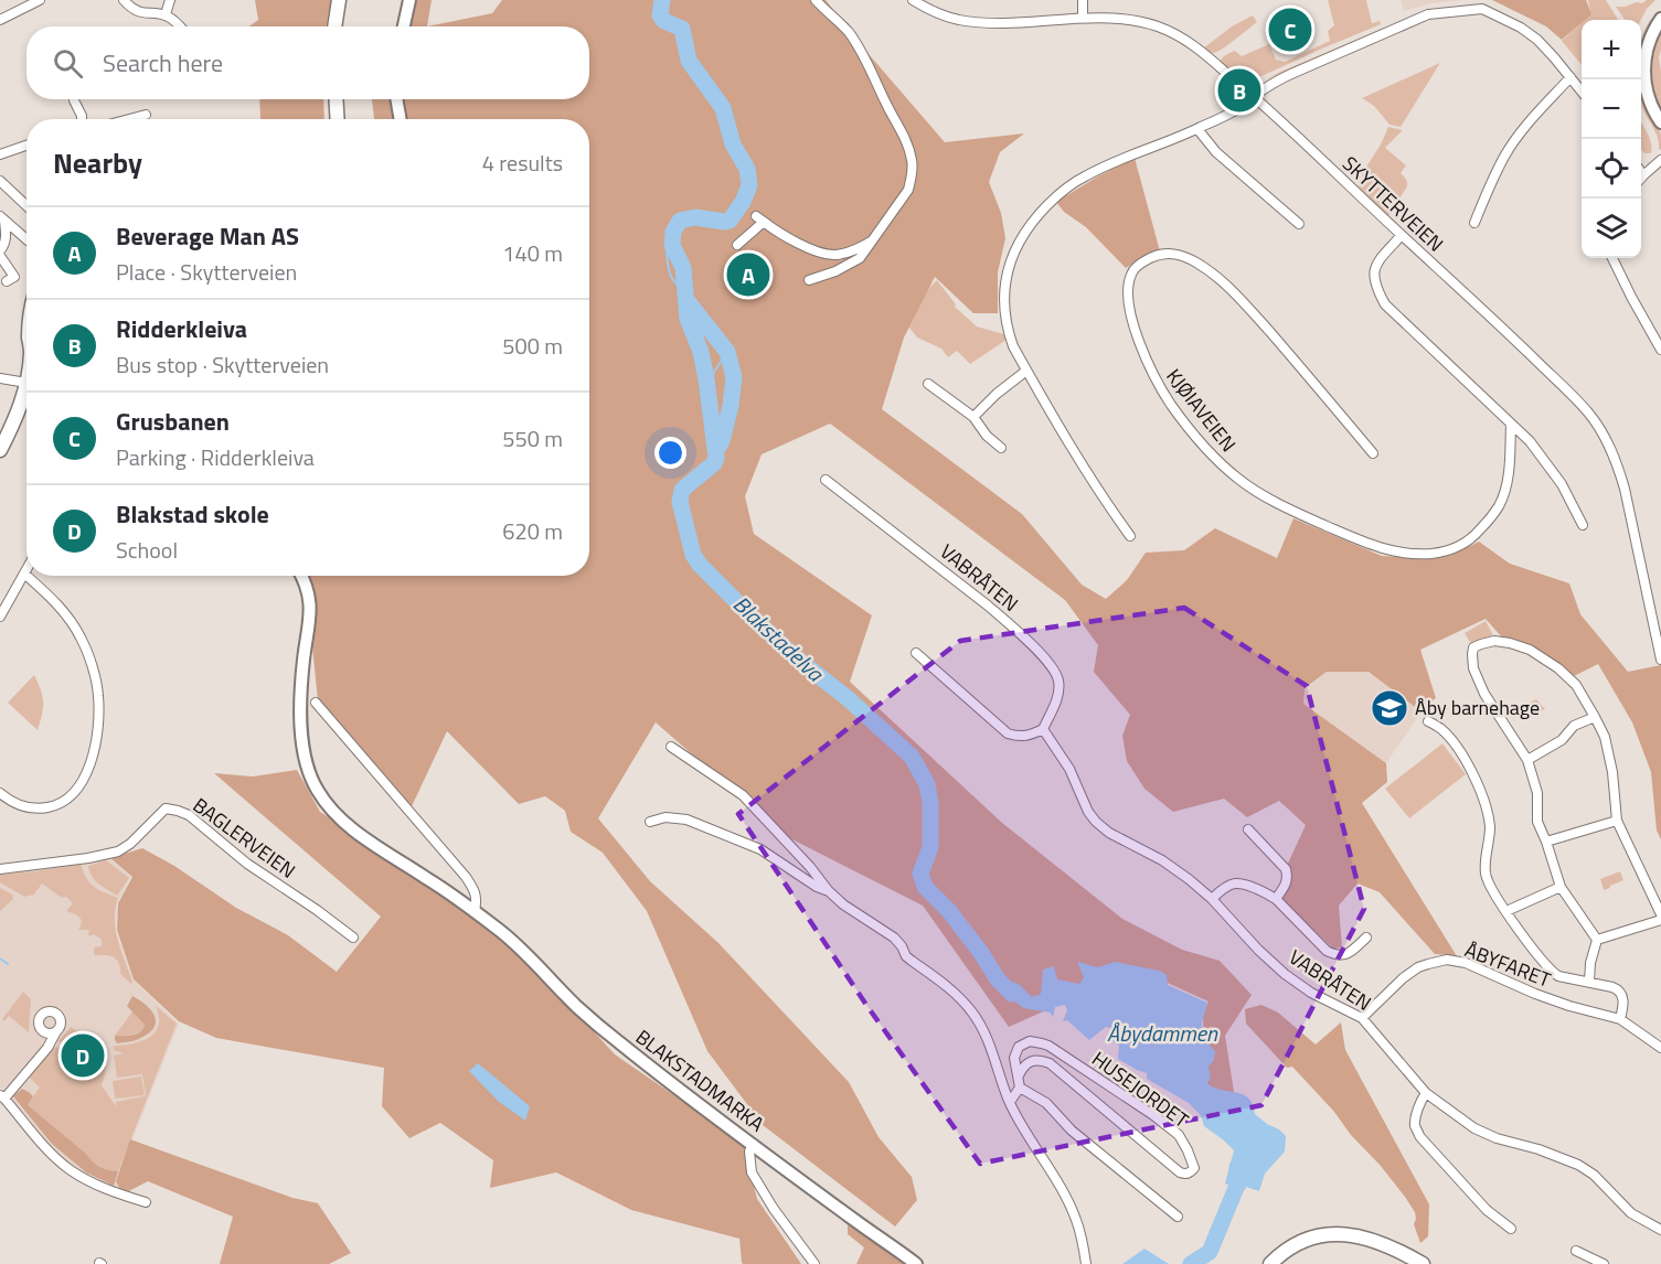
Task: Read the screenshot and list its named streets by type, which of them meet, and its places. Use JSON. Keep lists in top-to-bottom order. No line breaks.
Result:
{"streets":{"main road":["BLAKSTADMARKA"],"street":["SKYTTERVEIEN","KJØIAVEIEN","VABRÅTEN","BAGLERVEIEN","ÅBYFARET","HUSEJORDET"]},"crossings":[["VABRÅTEN","ÅBYFARET"]],"water":["Blakstadelva","Åbydammen"],"places":{"school or university":["Åby barnehage"]},"page":{"pins":["C","B","A","D"],"map_buttons":["+","−"],"search":"Search here","heading":["Nearby","4 results"],"list":[{"mark":"A","name":"Beverage Man AS","note":"Place · Skytterveien","value":"140 m"},{"mark":"B","name":"Ridderkleiva","note":"Bus stop · Skytterveien","value":"500 m"},{"mark":"C","name":"Grusbanen","note":"Parking · Ridderkleiva","value":"550 m"},{"mark":"D","name":"Blakstad skole","note":"School","value":"620 m"}]}}
